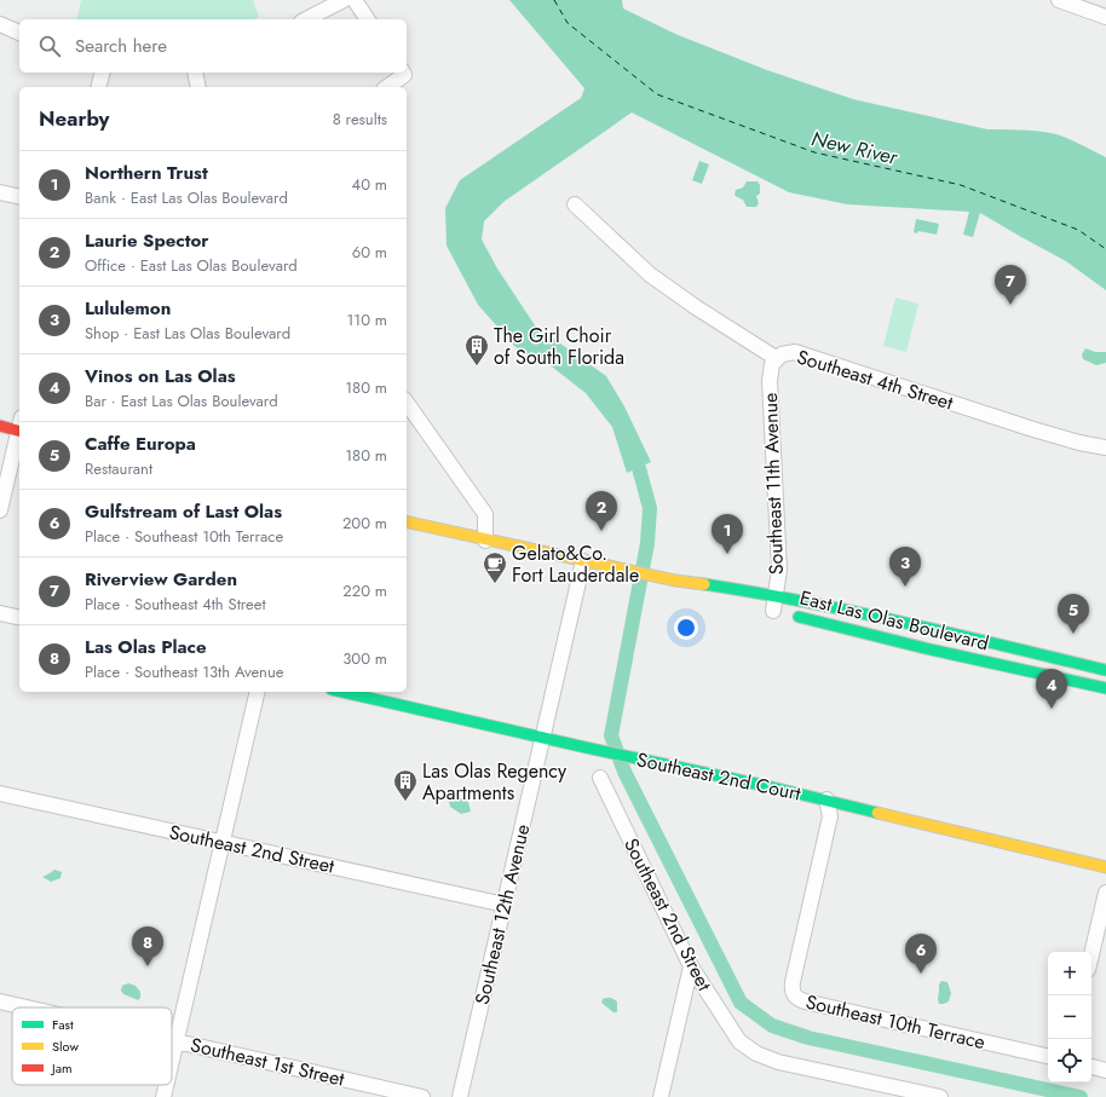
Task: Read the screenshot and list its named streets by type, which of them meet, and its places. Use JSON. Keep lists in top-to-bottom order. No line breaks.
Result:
{"streets":{"main road":["East Las Olas Boulevard","Southeast 2nd Court"],"street":["Southeast 4th Street","Southeast 11th Avenue","Southeast 2nd Street","Southeast 12th Avenue","Southeast 10th Terrace","Southeast 1st Street"]},"crossings":[["Southeast 4th Street","Southeast 11th Avenue"],["Southeast 11th Avenue","East Las Olas Boulevard"],["East Las Olas Boulevard","Southeast 12th Avenue"],["Southeast 2nd Court","Southeast 12th Avenue"],["Southeast 2nd Court","Southeast 10th Terrace"],["Southeast 2nd Street","Southeast 12th Avenue"]],"water":["New River"],"places":{"building":["The Girl Choir of South Florida","Las Olas Regency Apartments"],"cafe":["Gelato&Co. Fort Lauderdale"]},"legend":["Fast","Slow","Jam"],"page":{"search":"Search here","heading":["Nearby","8 results"],"list":[{"mark":"1","name":"Northern Trust","note":"Bank · East Las Olas Boulevard","value":"40 m"},{"mark":"2","name":"Laurie Spector","note":"Office · East Las Olas Boulevard","value":"60 m"},{"mark":"3","name":"Lululemon","note":"Shop · East Las Olas Boulevard","value":"110 m"},{"mark":"4","name":"Vinos on Las Olas","note":"Bar · East Las Olas Boulevard","value":"180 m"},{"mark":"5","name":"Caffe Europa","note":"Restaurant","value":"180 m"},{"mark":"6","name":"Gulfstream of Last Olas","note":"Place · Southeast 10th Terrace","value":"200 m"},{"mark":"7","name":"Riverview Garden","note":"Place · Southeast 4th Street","value":"220 m"},{"mark":"8","name":"Las Olas Place","note":"Place · Southeast 13th Avenue","value":"300 m"}],"pins":["7","2","1","3","5","4","8","6"],"map_buttons":["+","−"]}}
